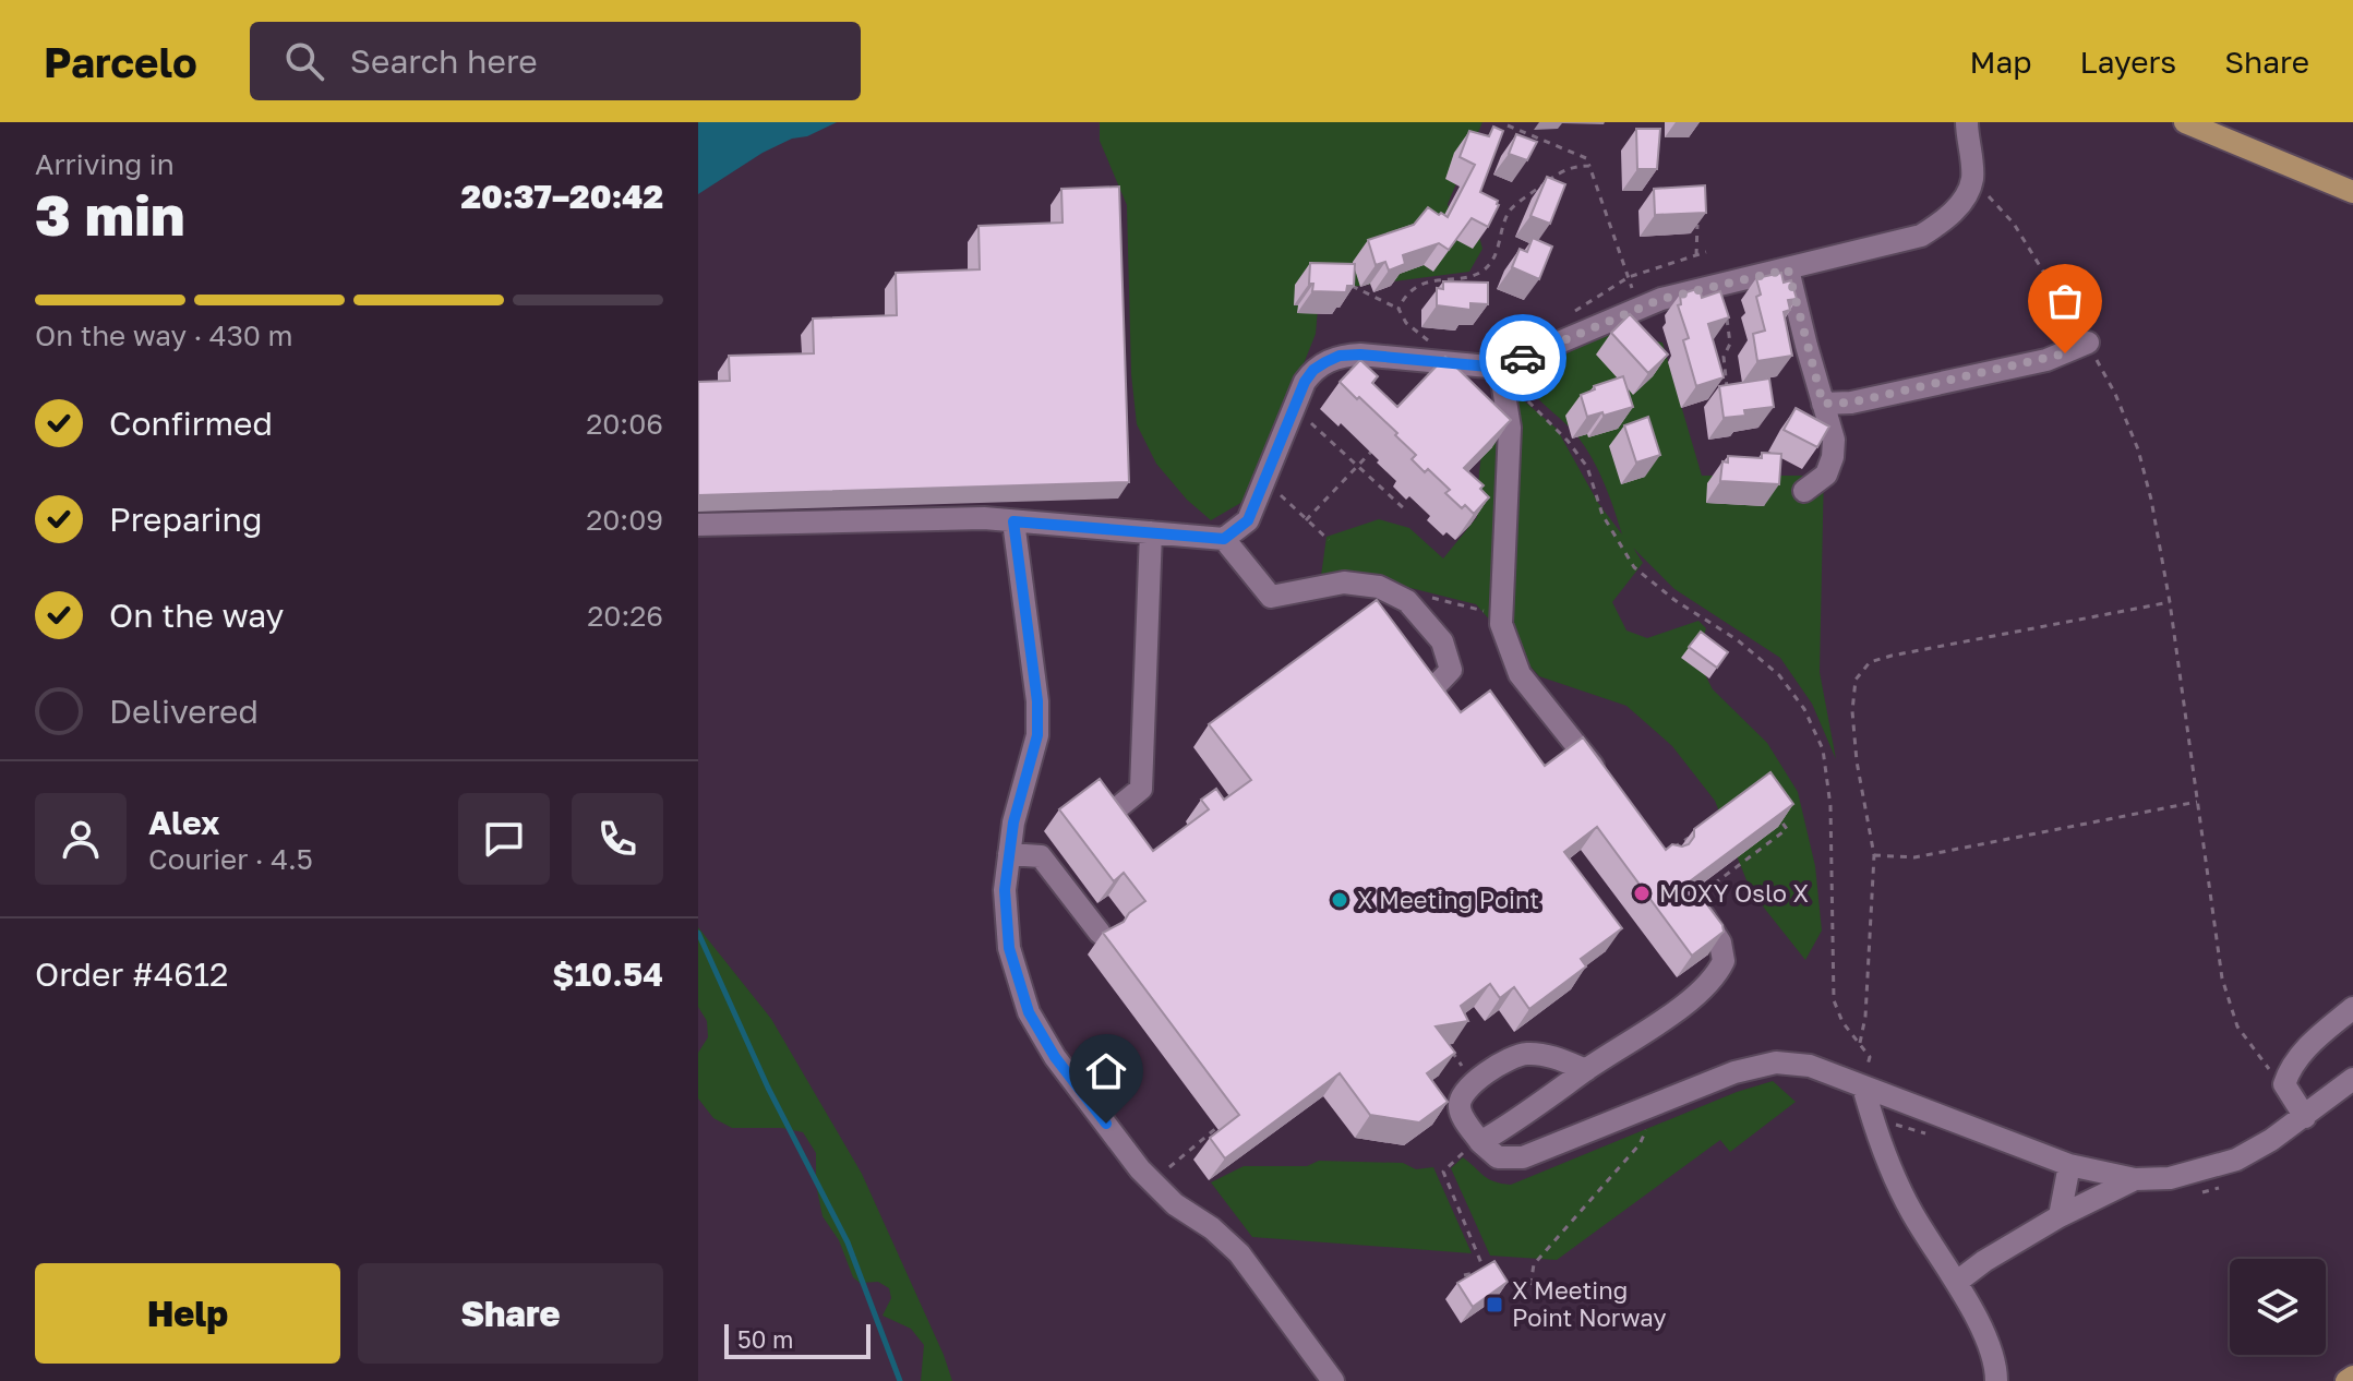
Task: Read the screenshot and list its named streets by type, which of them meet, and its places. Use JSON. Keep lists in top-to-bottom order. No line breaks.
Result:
{"places":{"other":["MOXY Oslo X","X Meeting Point"],"transit":["X Meeting Point Norway"]},"scale_bar":"50 m","page":{"header":"Parcelo","search":"Search here","nav":["Map","Layers","Share"],"heading":["3 min","Arriving in","20:37–20:42"],"panel":["Alex","Courier · 4.5","Order #4612","$10.54"],"bar":"On the way · 430 m","list":[["Confirmed","20:06"],["Preparing","20:09"],["On the way","20:26"],"Delivered"],"buttons":["Help","Share"],"scale":"50 m"}}
